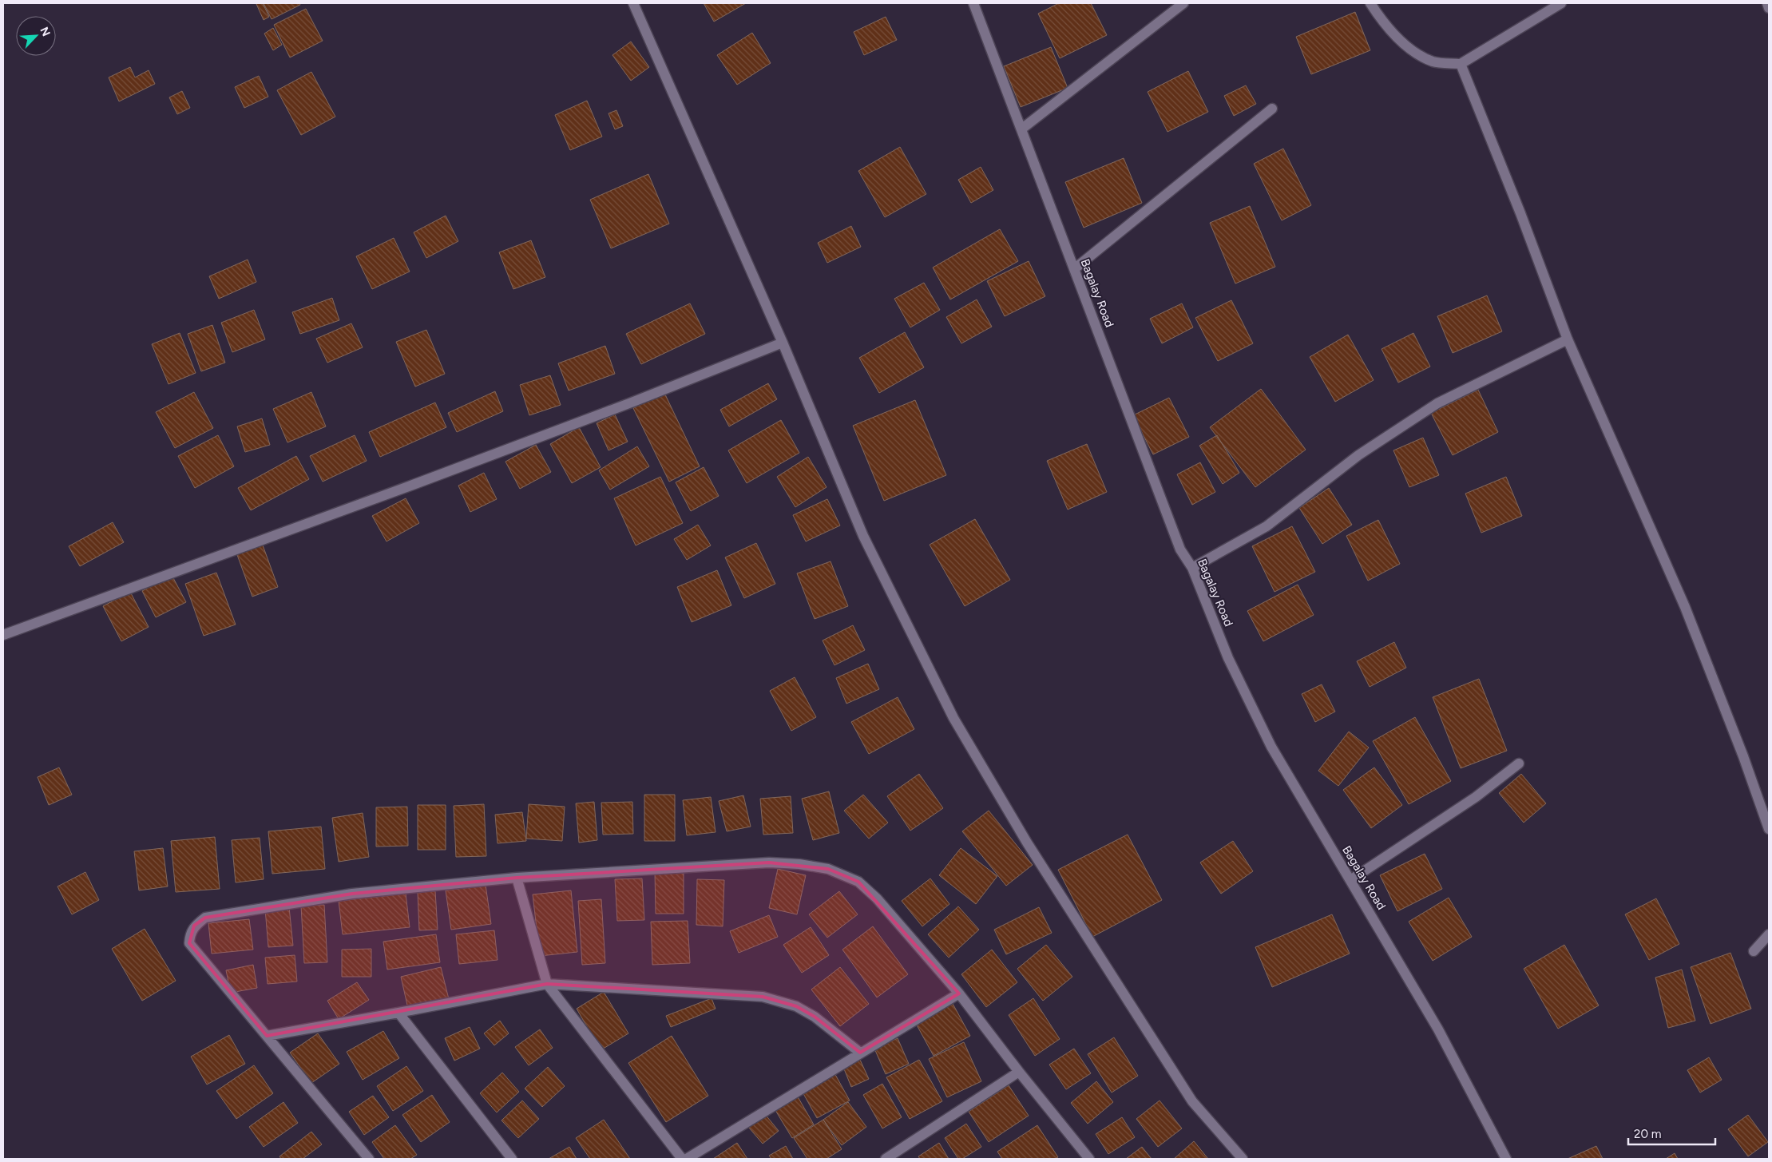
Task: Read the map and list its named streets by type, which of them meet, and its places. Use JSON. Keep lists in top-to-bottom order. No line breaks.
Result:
{"streets":{"street":["Bagalay Road"]},"scale_bar":"20 m","north":"top right"}
